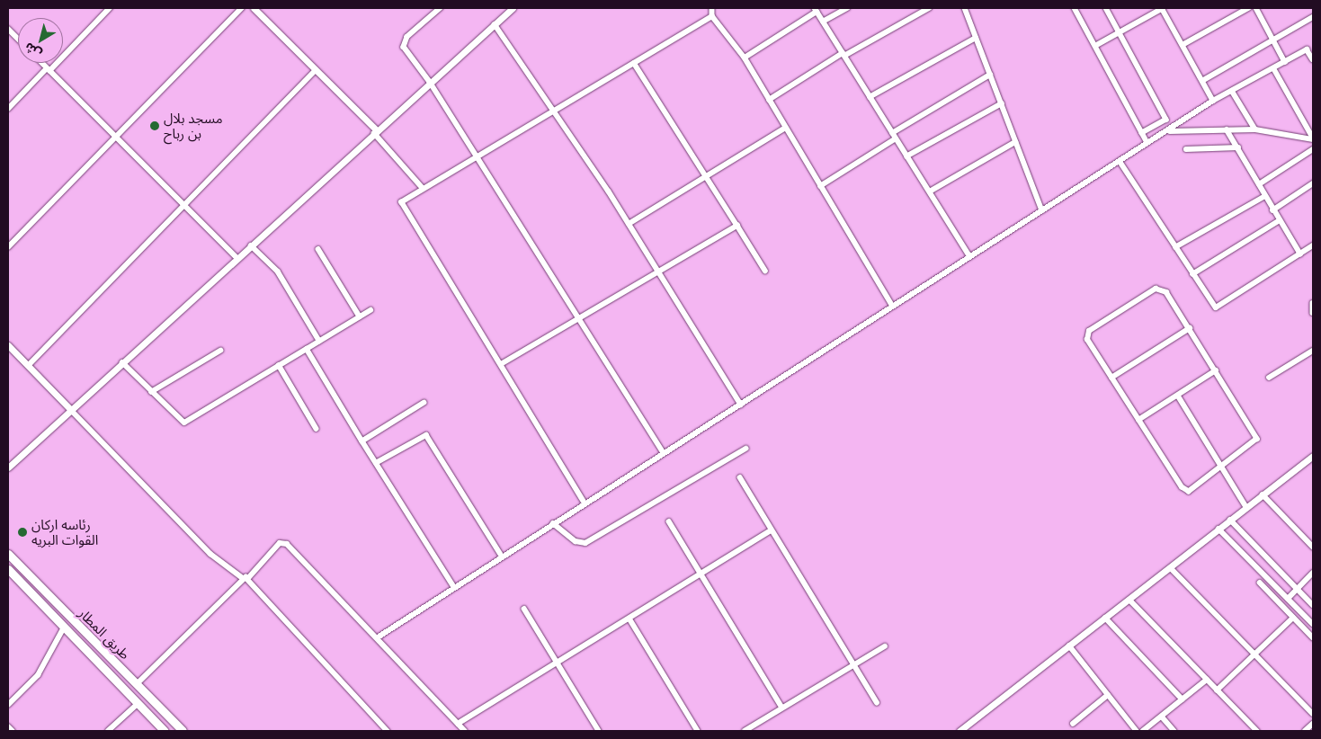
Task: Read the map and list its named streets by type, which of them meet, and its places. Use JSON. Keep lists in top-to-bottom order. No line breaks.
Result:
{"streets":{"highway":["طريق المطار"]},"places":["مسجد بلال بن رباح","رئاسه اركان القوات البريه"],"north":"bottom left"}
